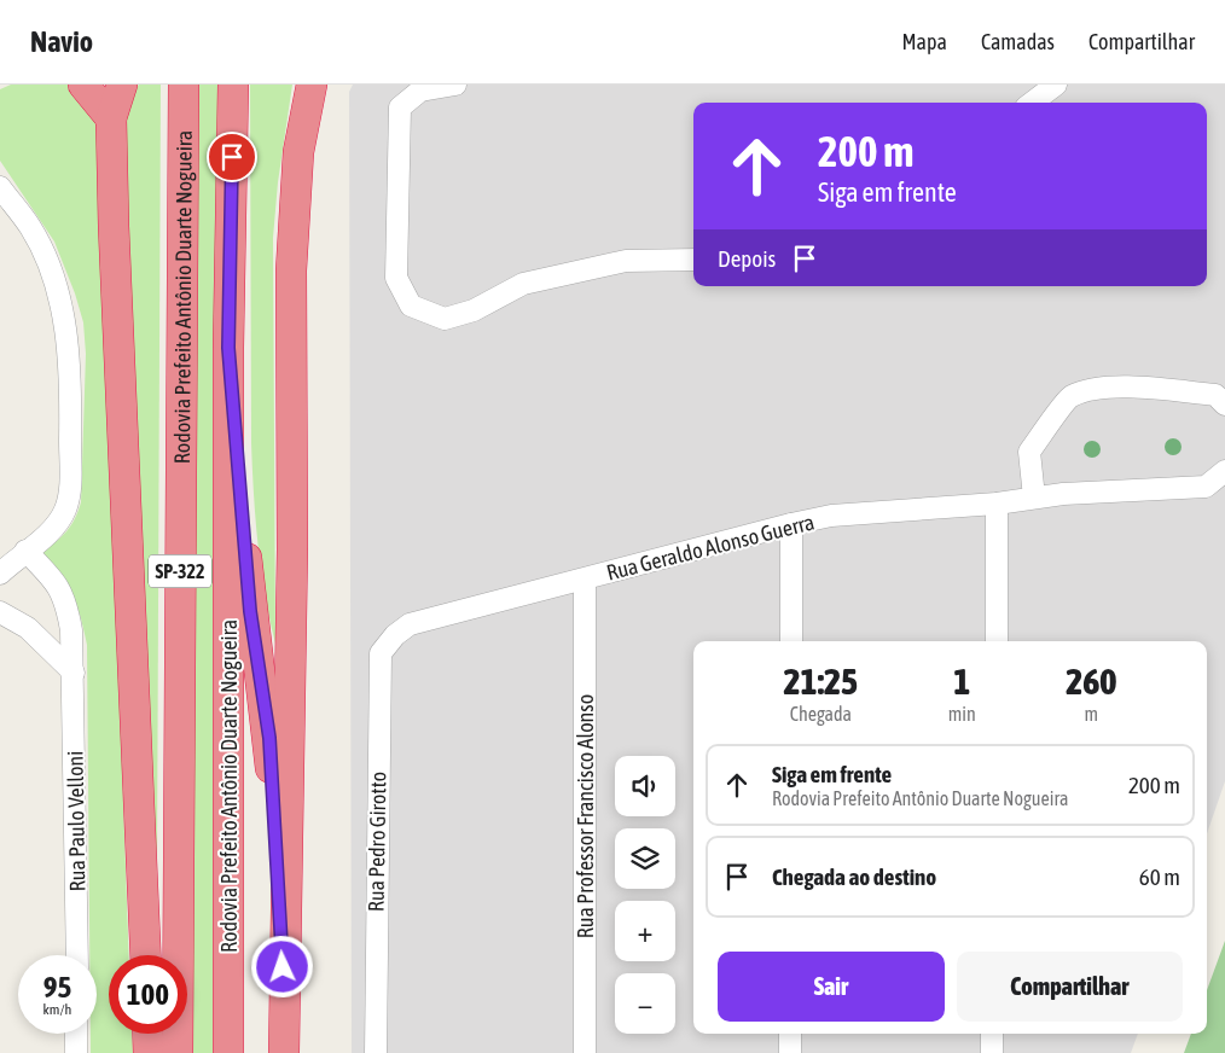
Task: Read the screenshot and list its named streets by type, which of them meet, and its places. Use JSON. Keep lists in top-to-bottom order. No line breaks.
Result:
{"streets":{"highway":["Rodovia Prefeito Antônio Duarte Nogueira","SP-322"],"street":["Rua Geraldo Alonso Guerra","Rua Professor Francisco Alonso","Rua Paulo Velloni","Rua Pedro Girotto"]},"crossings":[["Rua Geraldo Alonso Guerra","Rua Professor Francisco Alonso"],["Rua Geraldo Alonso Guerra","Rua Pedro Girotto"]],"page":{"header":"Navio","nav":["Mapa","Camadas","Compartilhar"],"turn":["200 m","Siga em frente"],"then":"Depois","eta":["21:25","Chegada","1","min","260","m"],"list":[{"name":"Siga em frente","note":"Rodovia Prefeito Antônio Duarte Nogueira","value":"200 m"},{"name":"Chegada ao destino","value":"60 m"}],"map_buttons":["+","−"],"buttons":["Sair","Compartilhar"],"speed":"95 km/h","limit":"100"}}
